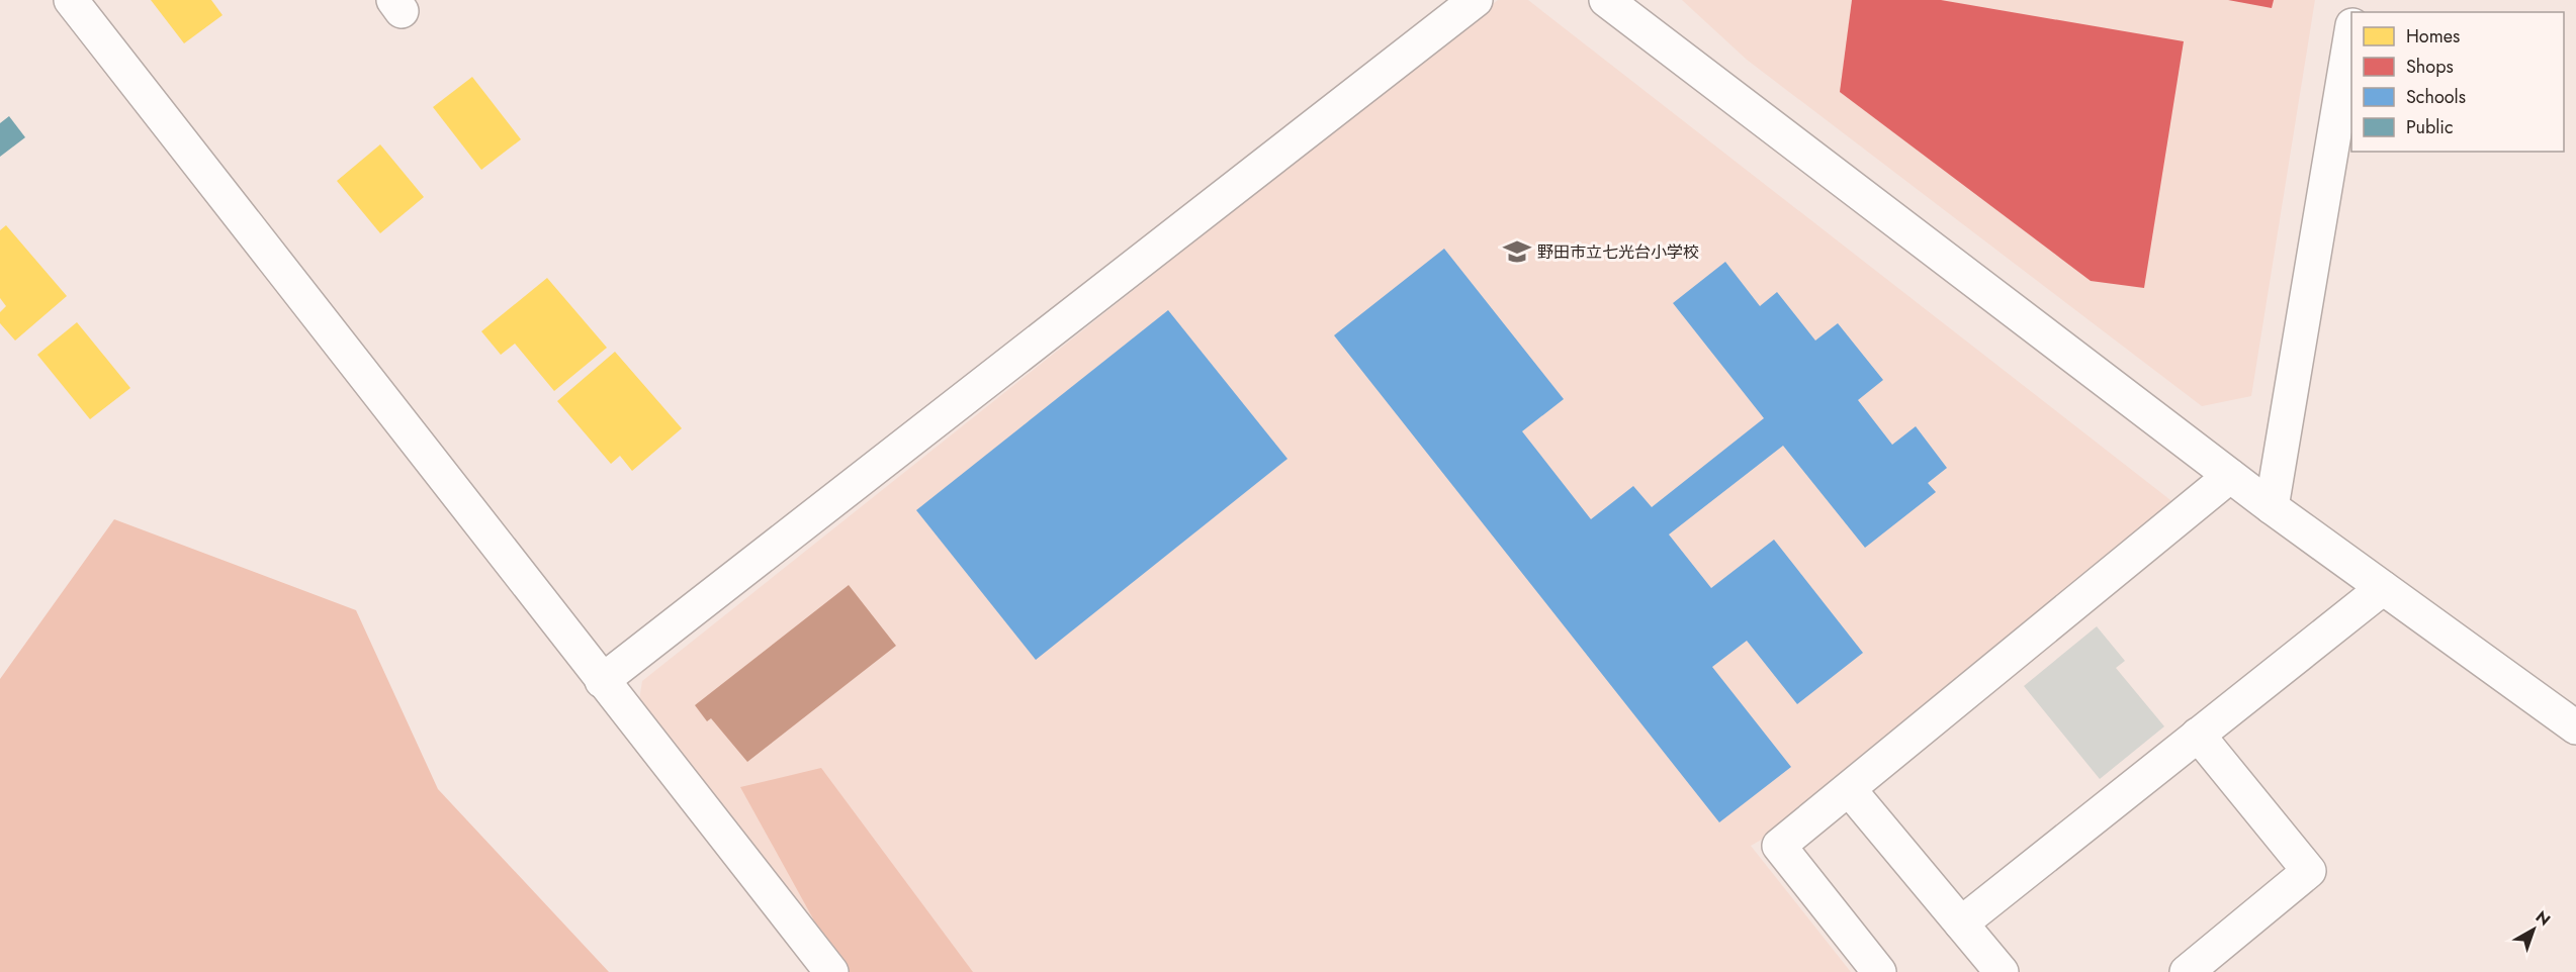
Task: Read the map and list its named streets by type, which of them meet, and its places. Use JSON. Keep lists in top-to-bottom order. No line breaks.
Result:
{"places":{"school or university":["野田市立七光台小学校"]},"legend":["Homes","Shops","Schools","Public"],"north":"top right"}
